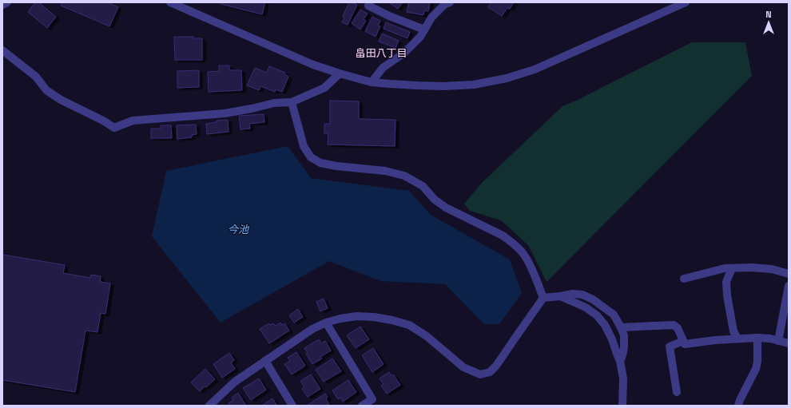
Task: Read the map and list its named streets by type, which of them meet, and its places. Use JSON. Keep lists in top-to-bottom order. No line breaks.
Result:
{"districts":["畠田八丁目"],"water":["今池"],"north":"top"}
